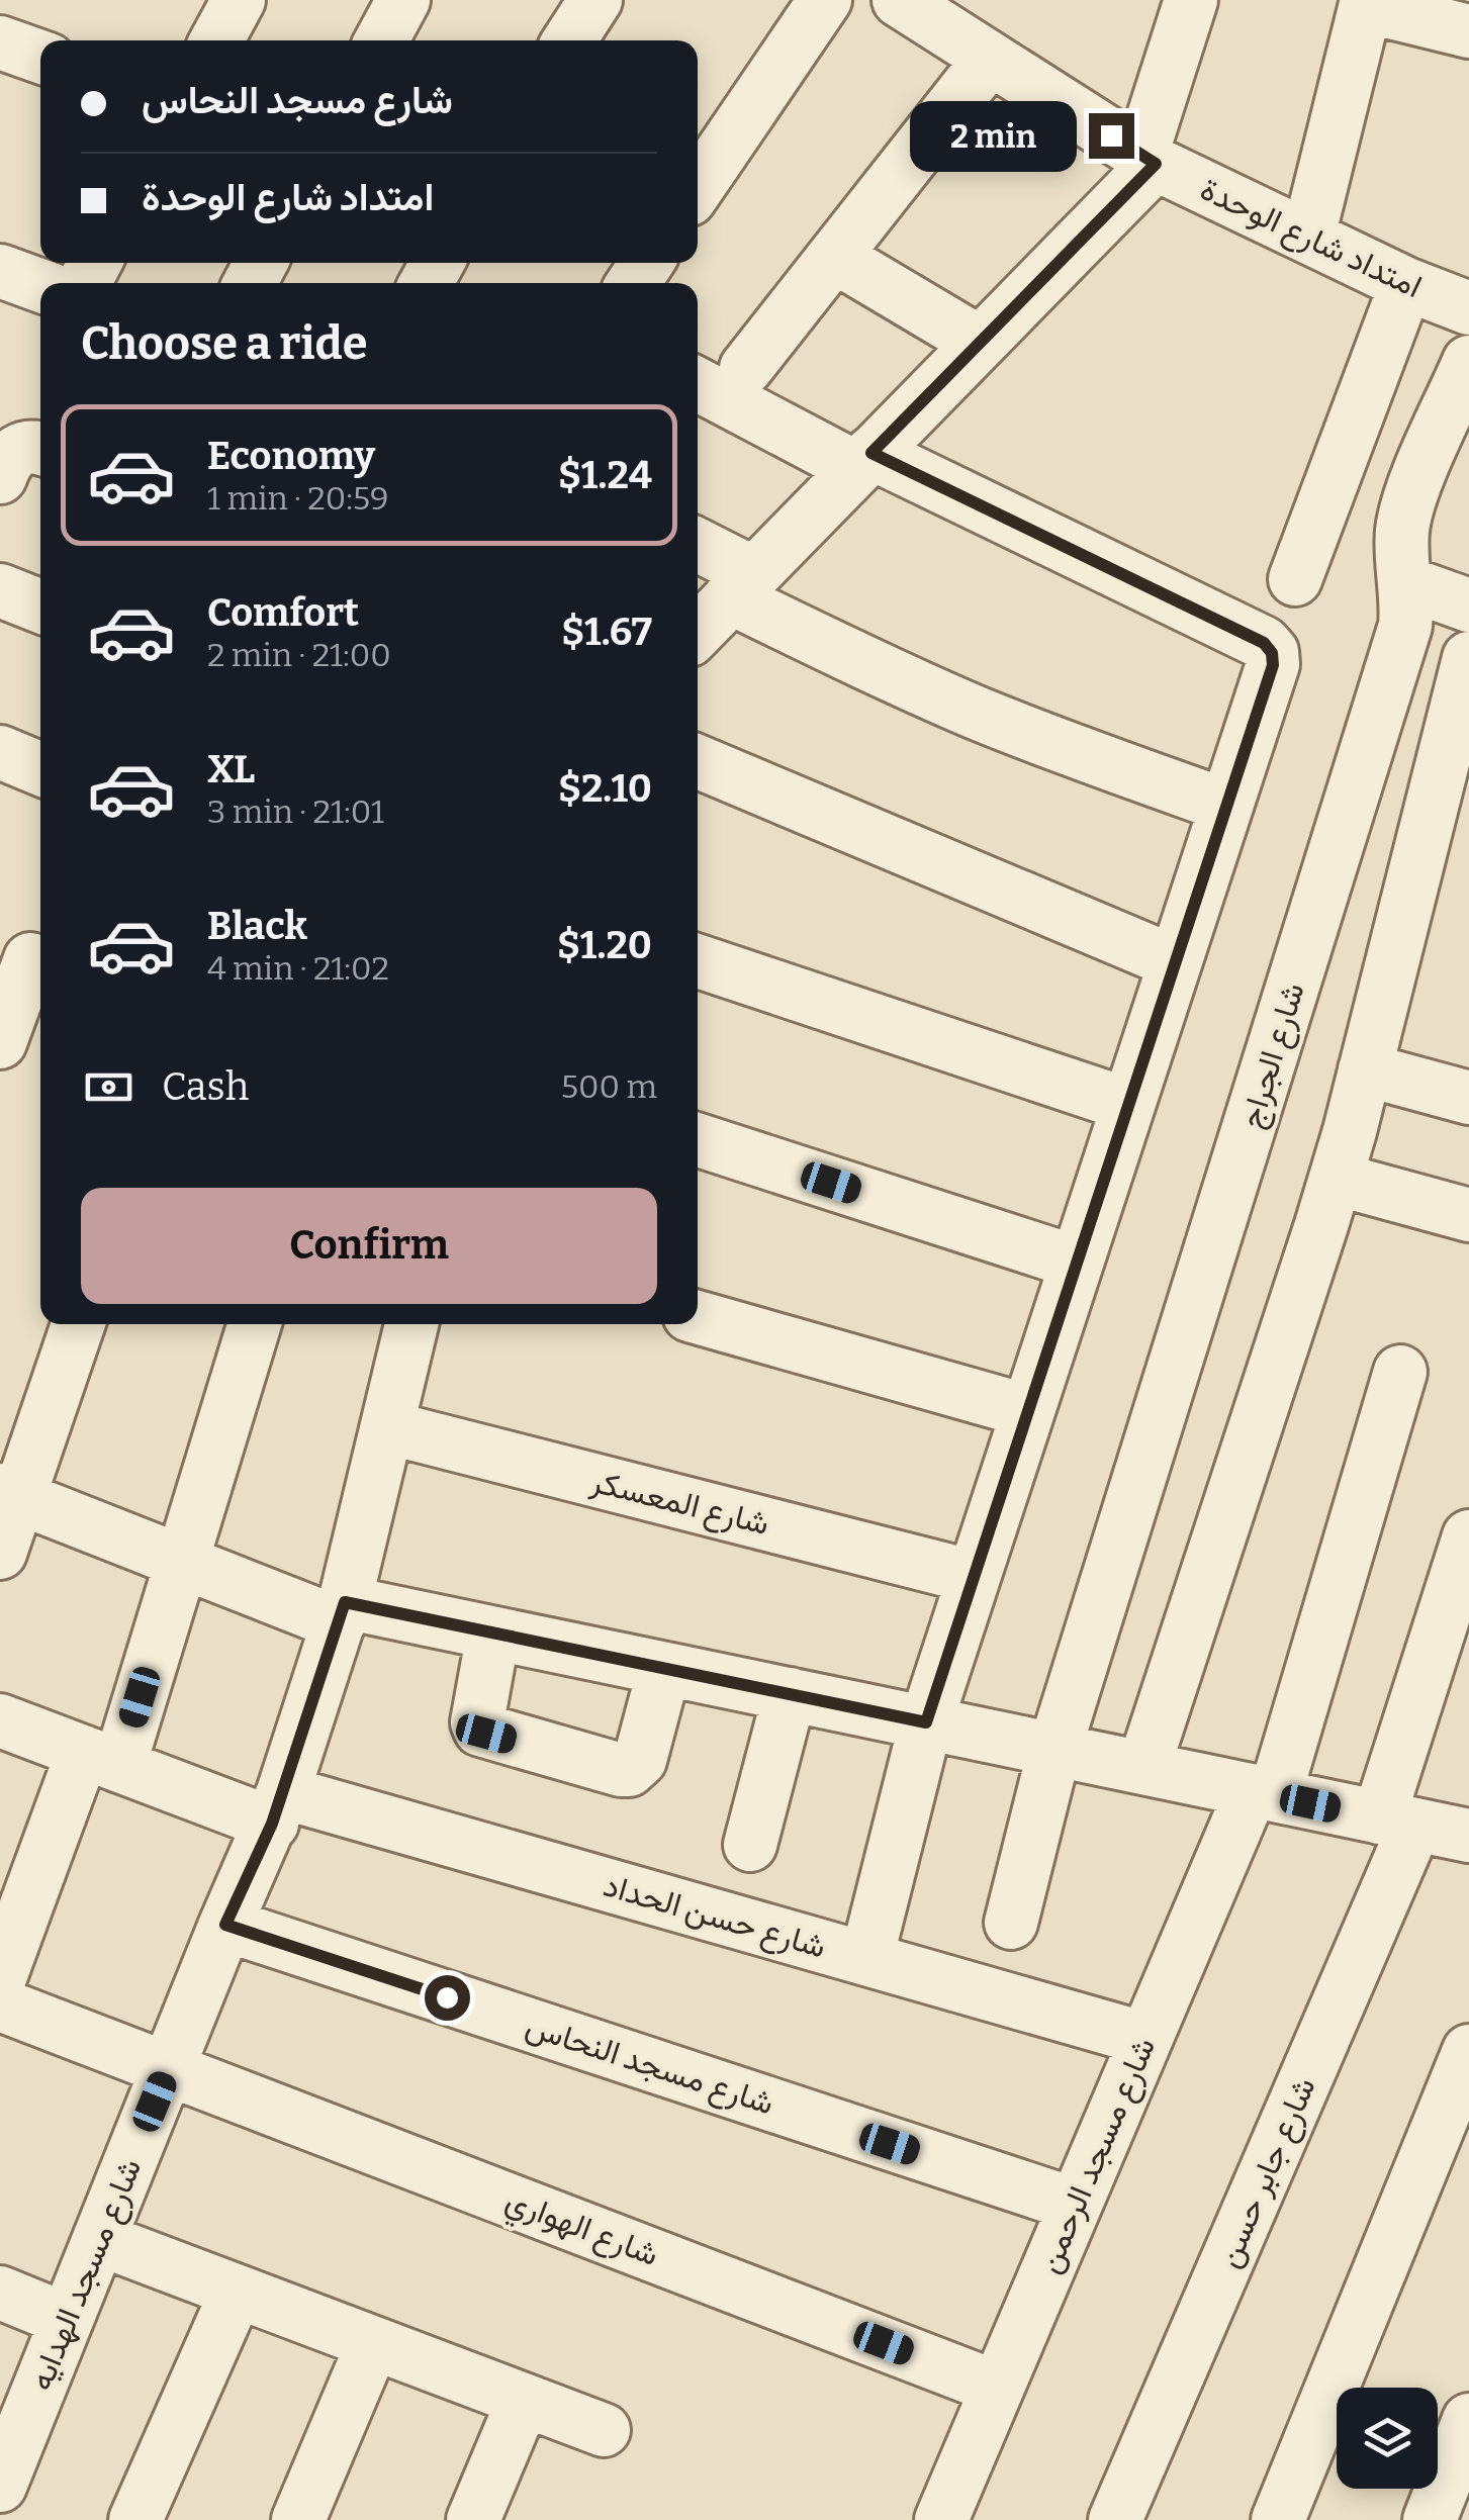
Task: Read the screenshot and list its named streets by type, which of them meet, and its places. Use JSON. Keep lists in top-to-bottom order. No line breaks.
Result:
{"streets":{"street":["امتداد شارع الوحدة","شارع الجراج","شارع المعسكر","شارع حسن الحداد","شارع مسجد النحاس","شارع مسجد الرحمن","شارع جابر حسن","شارع الهواري","شارع مسجد الهدايه"]},"crossings":[["شارع المعسكر","شارع مسجد الهدايه"],["شارع حسن الحداد","شارع مسجد الرحمن"],["شارع حسن الحداد","شارع مسجد الهدايه"],["شارع مسجد النحاس","شارع مسجد الرحمن"],["شارع مسجد النحاس","شارع مسجد الهدايه"],["شارع مسجد الرحمن","شارع الهواري"],["شارع الهواري","شارع مسجد الهدايه"]],"page":{"banner":["شارع مسجد النحاس","امتداد شارع الوحدة"],"bubble":"2 min","heading":"Choose a ride","list":[{"name":"Economy","note":"1 min · 20:59","value":"$1.24"},{"name":"Comfort","note":"2 min · 21:00","value":"$1.67"},{"name":"XL","note":"3 min · 21:01","value":"$2.10"},{"name":"Black","note":"4 min · 21:02","value":"$1.20"}],"pay":["Cash","500 m"],"buttons":"Confirm"}}
